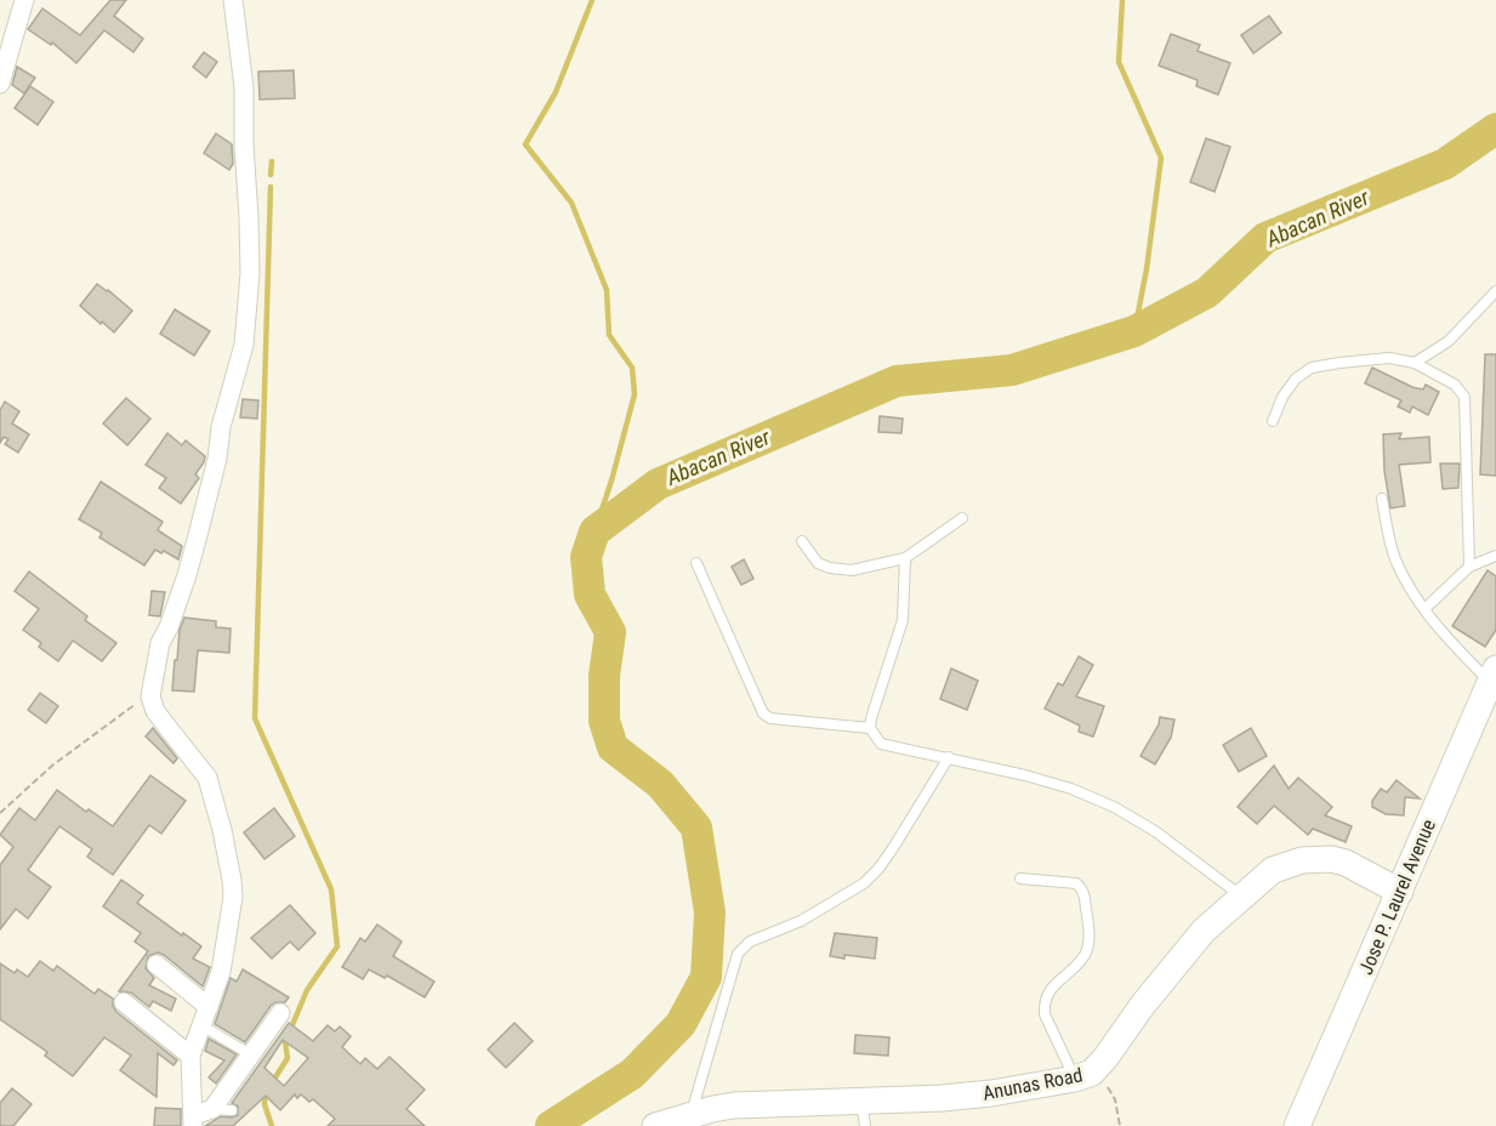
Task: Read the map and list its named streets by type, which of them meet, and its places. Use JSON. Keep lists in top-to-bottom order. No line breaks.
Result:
{"streets":{"street":["Jose P. Laurel Avenue","Anunas Road"]},"crossings":[["Jose P. Laurel Avenue","Anunas Road"]],"water":["Abacan River"]}
